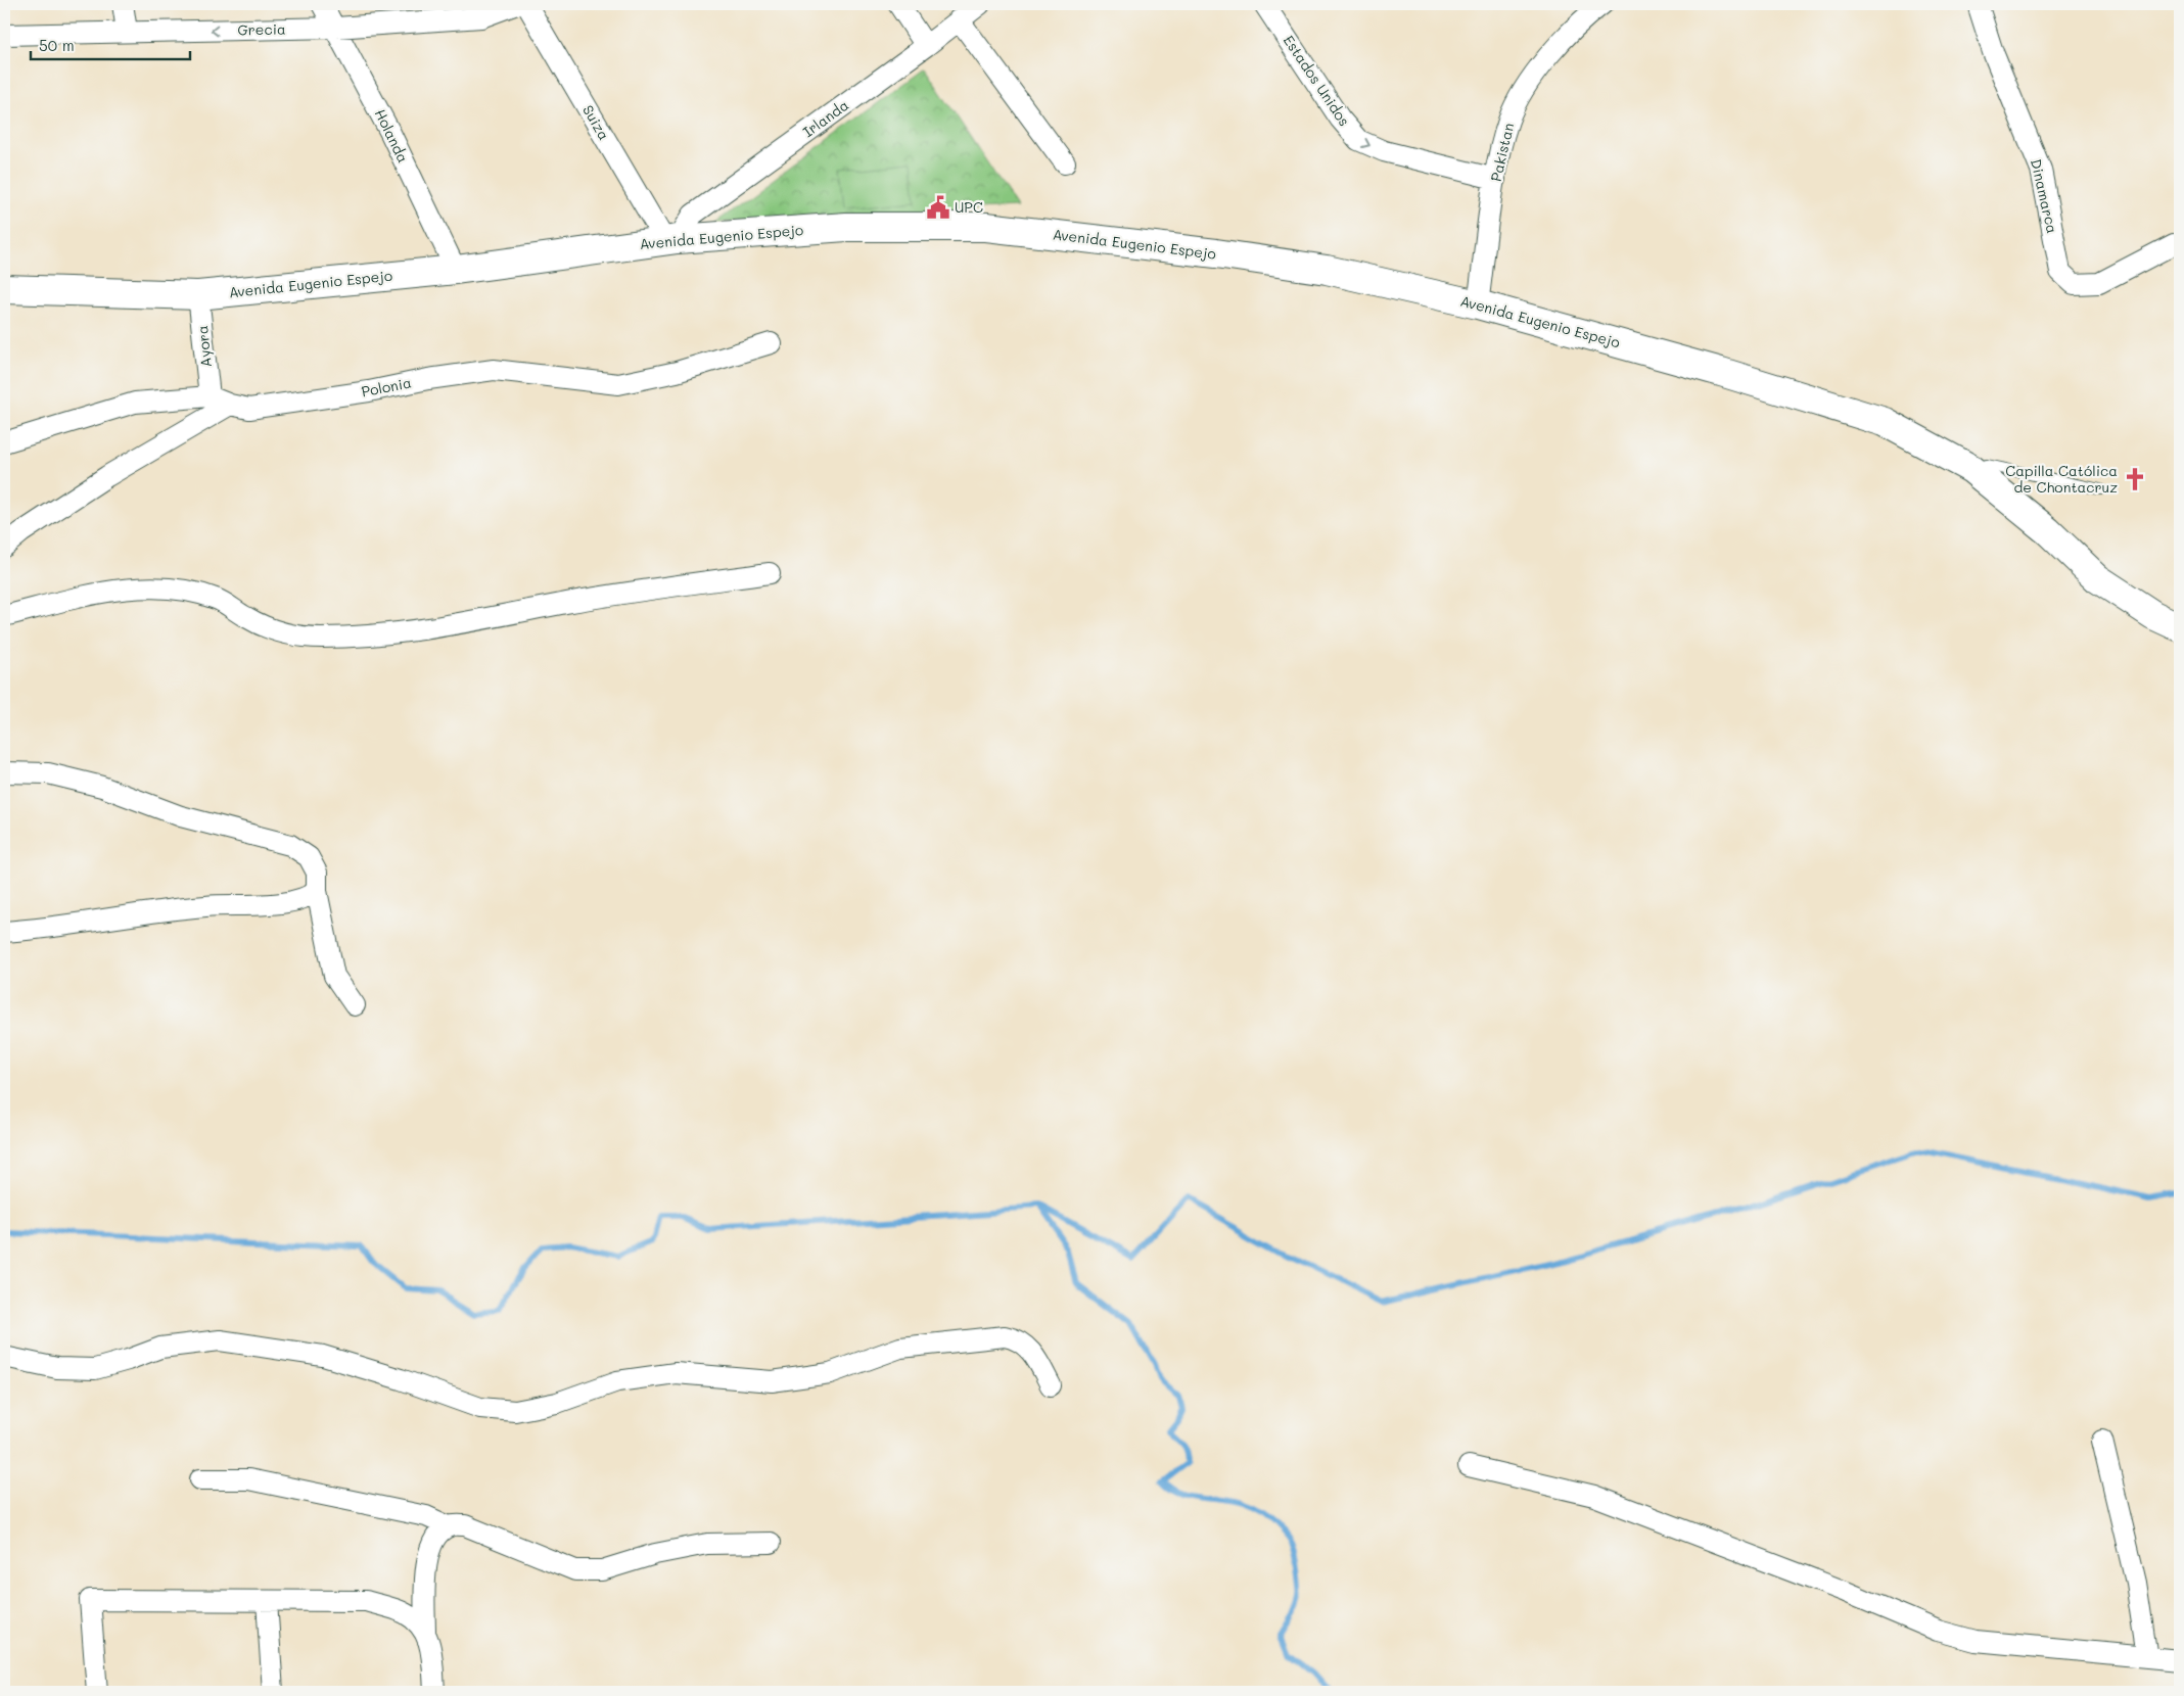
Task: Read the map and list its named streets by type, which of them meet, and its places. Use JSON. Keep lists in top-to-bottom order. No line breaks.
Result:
{"streets":{"main road":["Avenida Eugenio Espejo"],"street":["Grecia","Estados Unidos","Irlanda","Suiza","Holanda","Pakistan","Dinamarca","Ayora","Polonia"]},"crossings":[["Grecia","Holanda"],["Estados Unidos","Pakistan"],["Irlanda","Suiza"],["Irlanda","Avenida Eugenio Espejo"],["Suiza","Avenida Eugenio Espejo"],["Holanda","Avenida Eugenio Espejo"],["Pakistan","Avenida Eugenio Espejo"],["Avenida Eugenio Espejo","Ayora"],["Ayora","Polonia"]],"one_way":["Grecia","Estados Unidos"],"places":{"public building":["UPC"],"church":["Capilla Católica de Chontacruz"]},"scale_bar":"50 m"}
